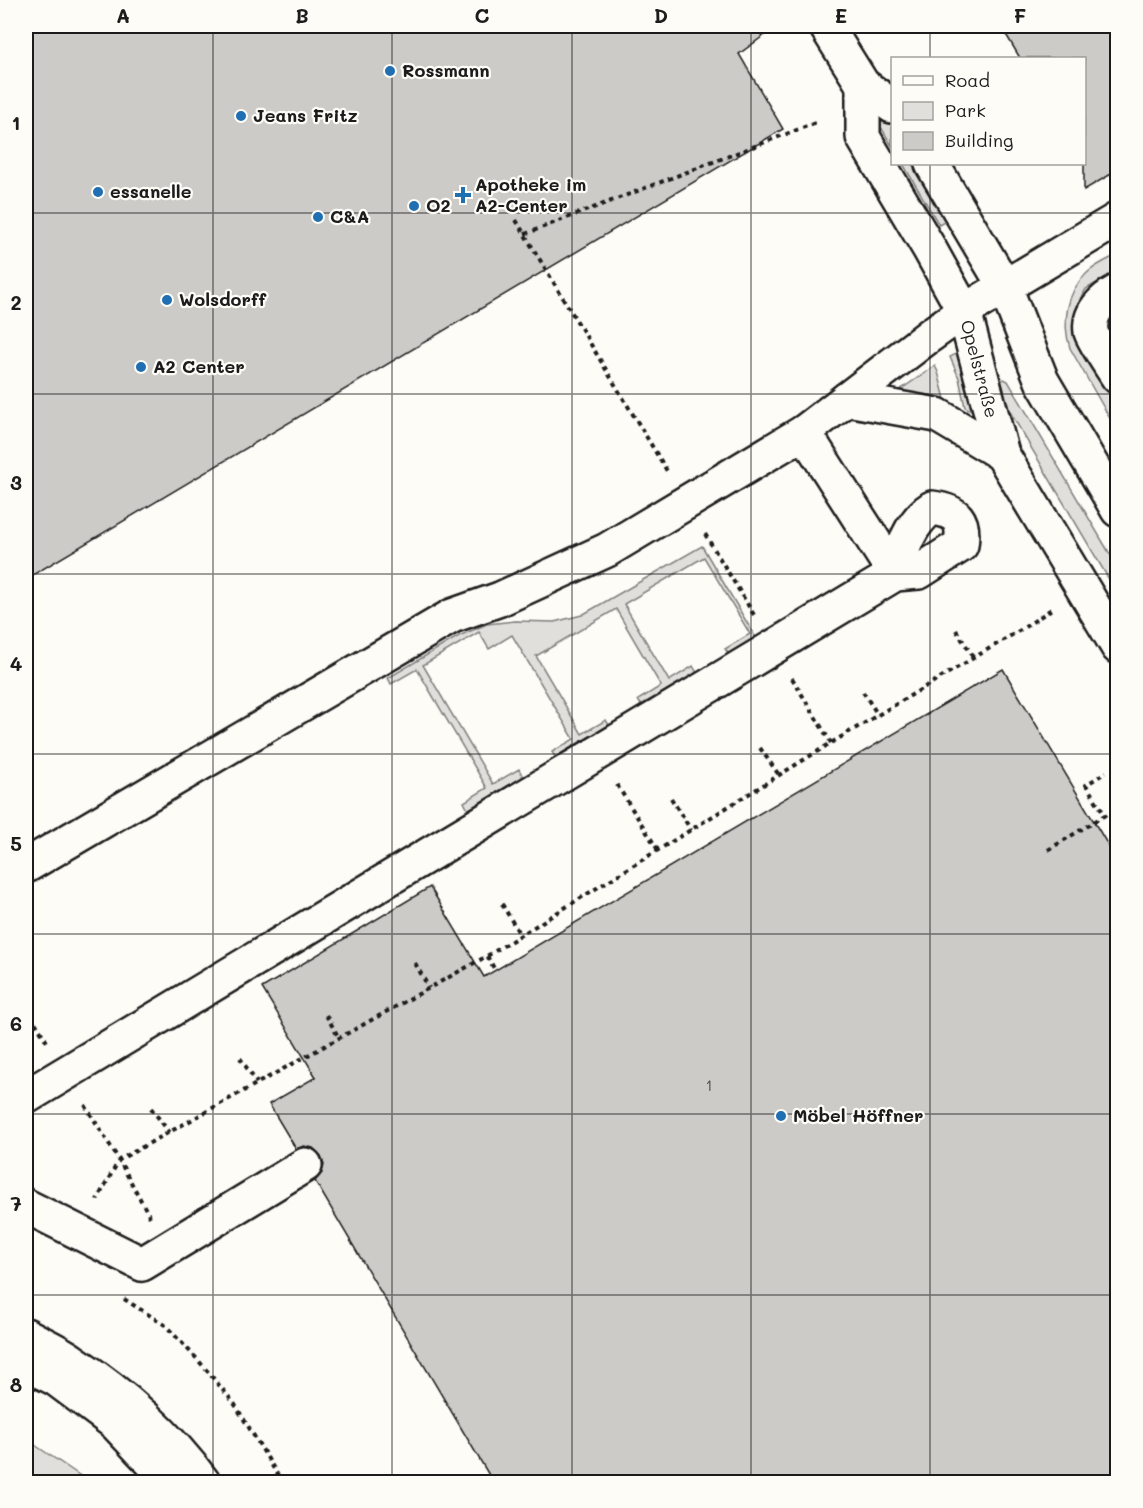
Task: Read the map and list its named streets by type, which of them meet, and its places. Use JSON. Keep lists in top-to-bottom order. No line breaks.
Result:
{"streets":{"main road":["Opelstraße"]},"places":{"other":["Rossmann","Jeans Fritz","essanelle","O2","C&A","Wolsdorff","A2 Center","Möbel Höffner"],"health":["Apotheke im A2-Center"]},"house_numbers":["1"],"legend":["Road","Park","Building"],"grid":{"columns":["A","B","C","D","E","F"],"rows":["1","2","3","4","5","6","7","8"]}}
